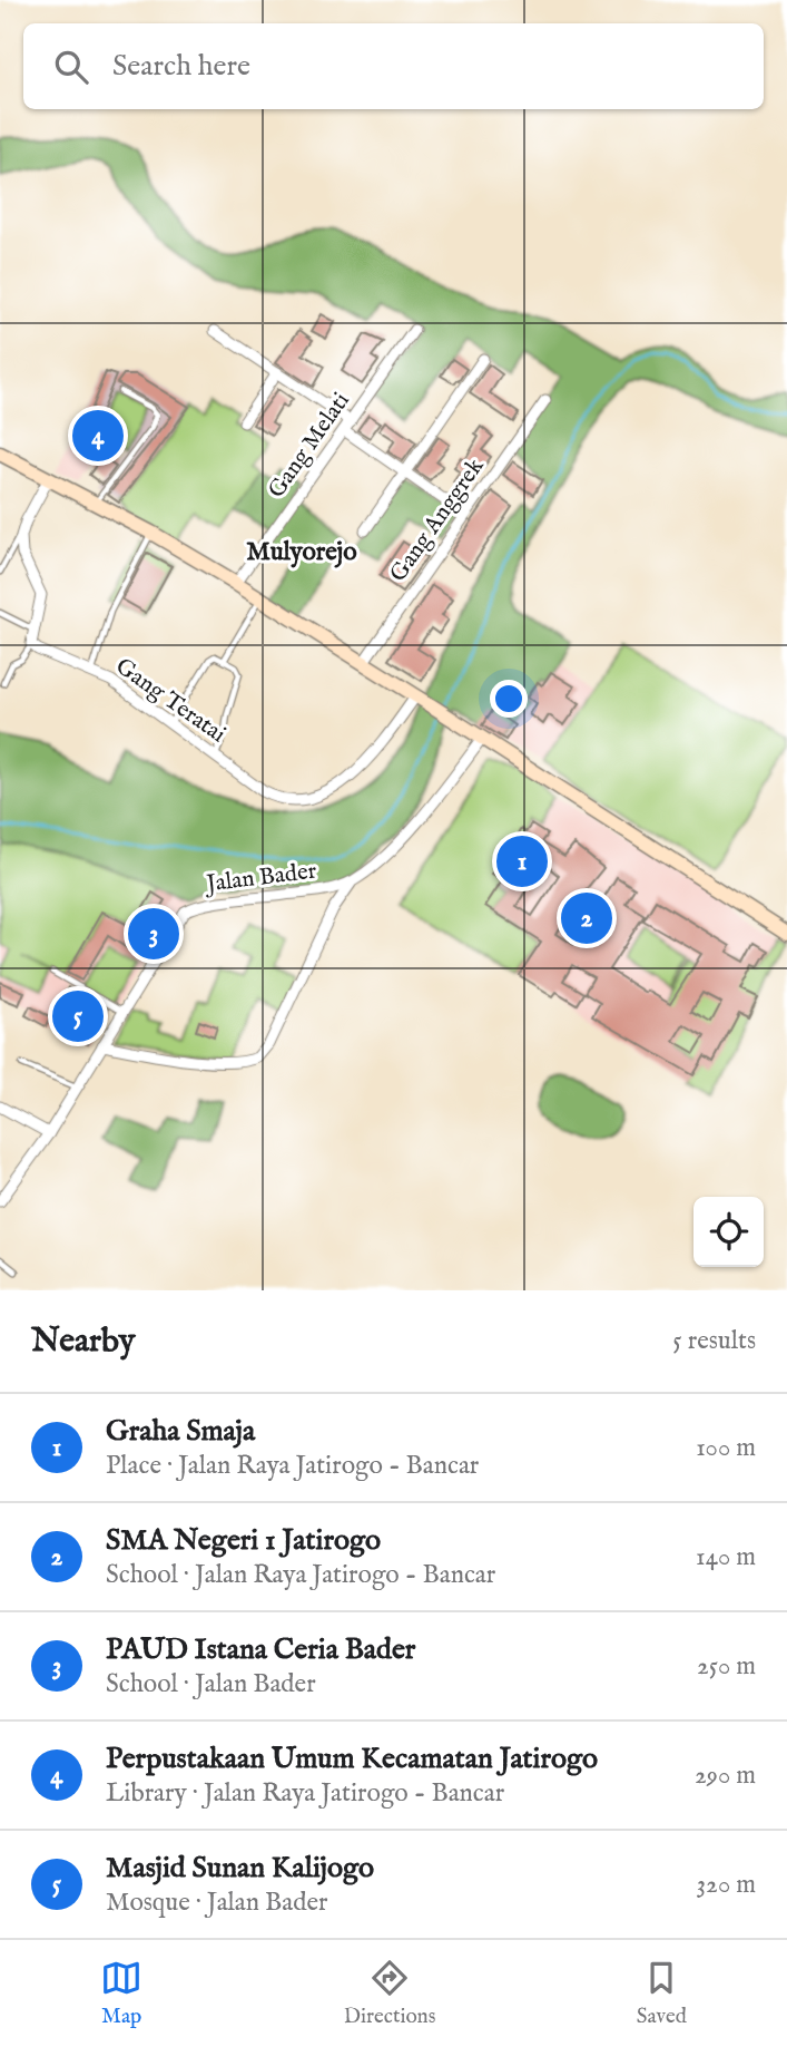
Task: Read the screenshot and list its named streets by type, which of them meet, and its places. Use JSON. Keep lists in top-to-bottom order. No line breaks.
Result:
{"streets":{"street":["Gang Melati","Gang Anggrek","Gang Teratai","Jalan Bader"]},"districts":["Mulyorejo"],"page":{"search":"Search here","pins":["4","1","2","3","5"],"heading":["Nearby","5 results"],"list":[{"mark":"1","name":"Graha Smaja","note":"Place · Jalan Raya Jatirogo - Bancar","value":"100 m"},{"mark":"2","name":"SMA Negeri 1 Jatirogo","note":"School · Jalan Raya Jatirogo - Bancar","value":"140 m"},{"mark":"3","name":"PAUD Istana Ceria Bader","note":"School · Jalan Bader","value":"250 m"},{"mark":"4","name":"Perpustakaan Umum Kecamatan Jatirogo","note":"Library · Jalan Raya Jatirogo - Bancar","value":"290 m"},{"mark":"5","name":"Masjid Sunan Kalijogo","note":"Mosque · Jalan Bader","value":"320 m"}],"nav":["Map","Directions","Saved"]}}
